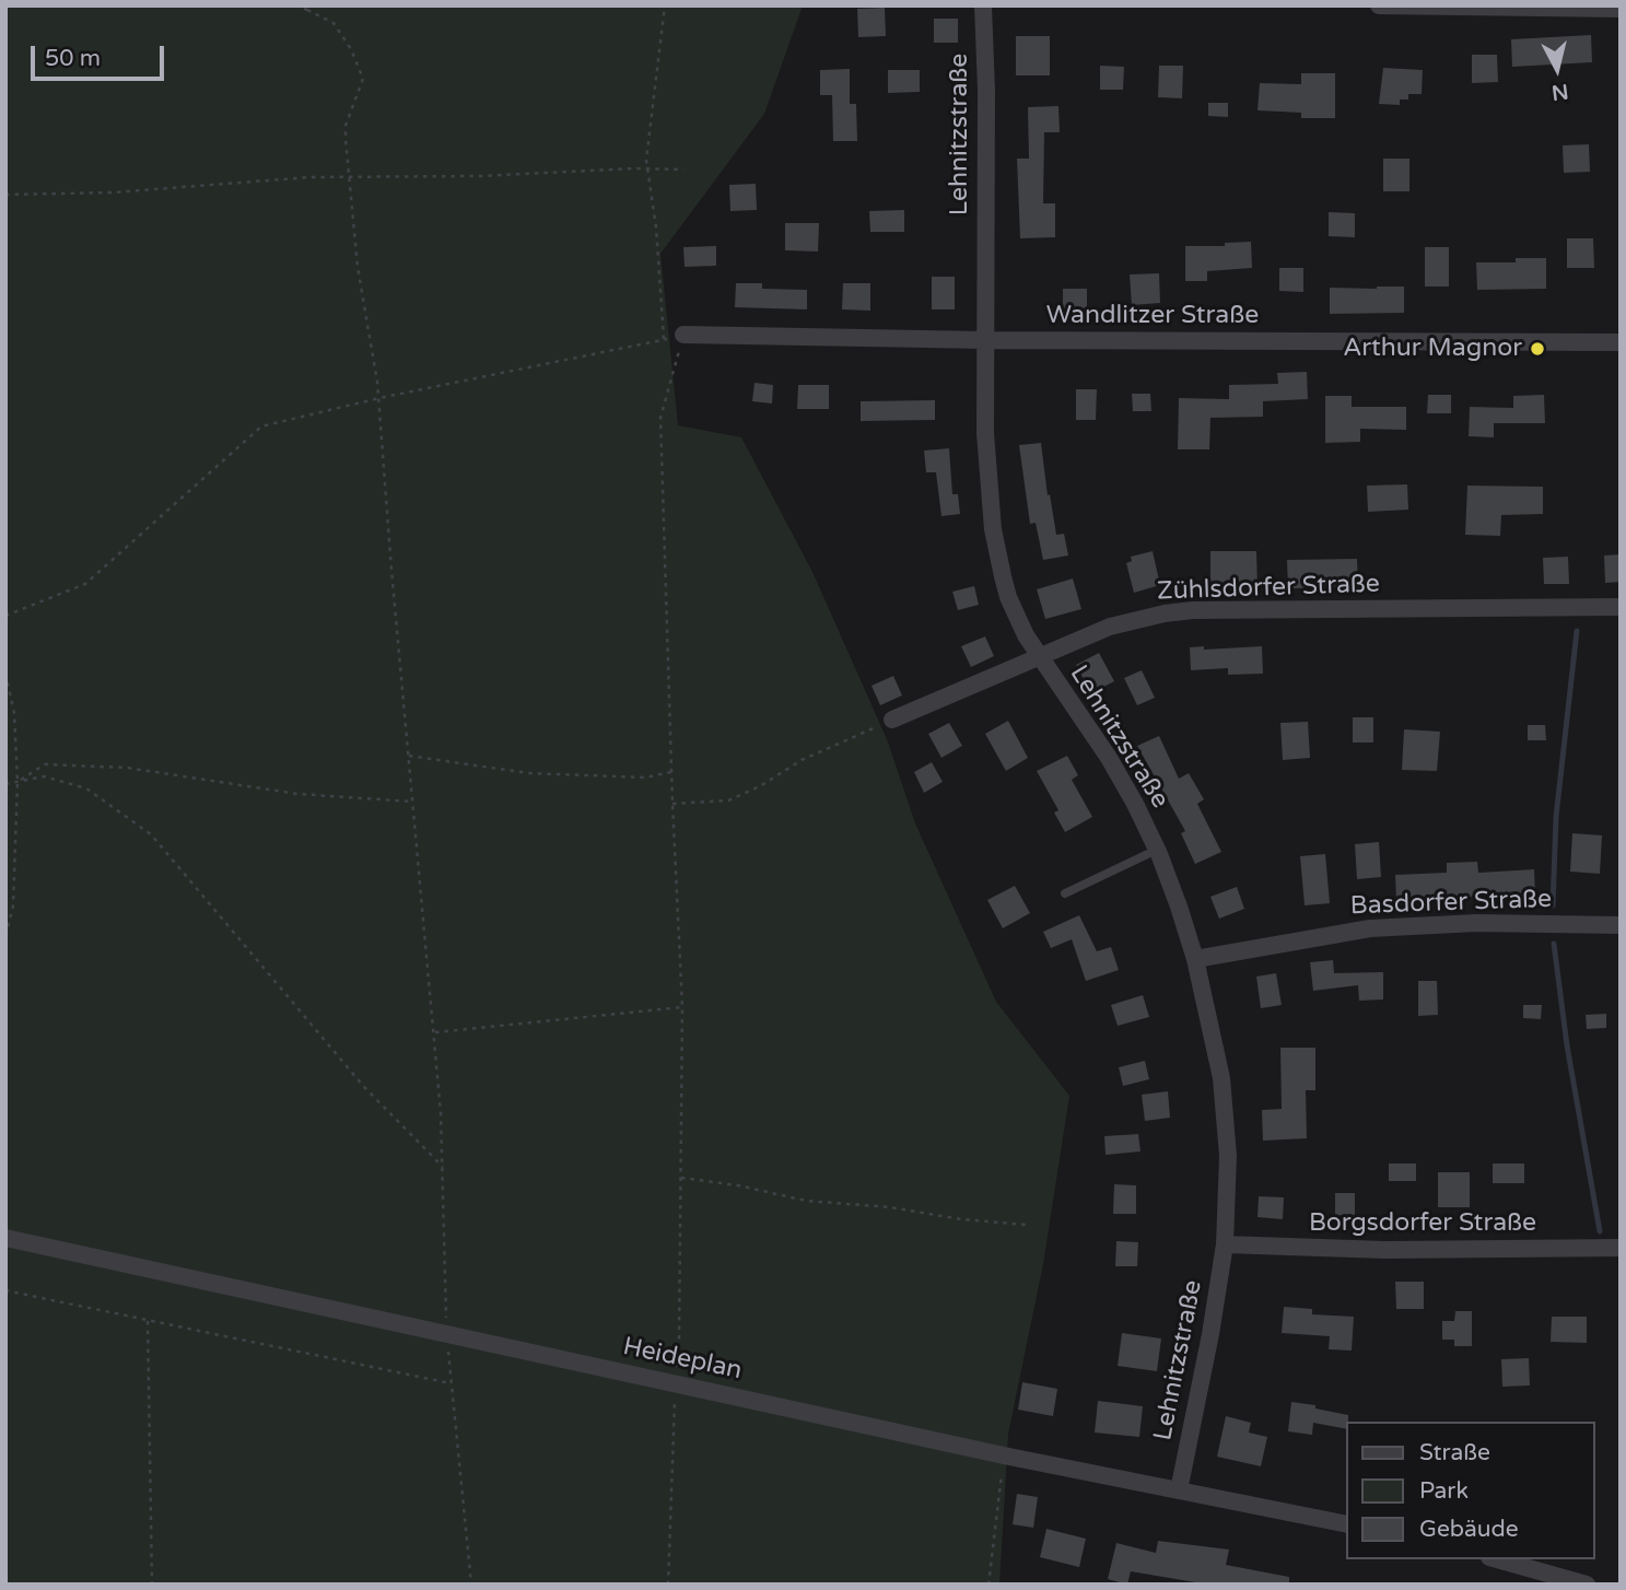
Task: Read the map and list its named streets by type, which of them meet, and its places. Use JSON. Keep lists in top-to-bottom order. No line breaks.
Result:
{"streets":{"street":["Lehnitzstraße","Wandlitzer Straße","Zühlsdorfer Straße","Basdorfer Straße","Borgsdorfer Straße","Heideplan"]},"crossings":[["Lehnitzstraße","Wandlitzer Straße"],["Lehnitzstraße","Zühlsdorfer Straße"],["Lehnitzstraße","Basdorfer Straße"],["Lehnitzstraße","Borgsdorfer Straße"],["Lehnitzstraße","Heideplan"]],"places":["Arthur Magnor"],"legend":["Straße","Park","Gebäude"],"scale_bar":"50 m","north":"bottom"}
